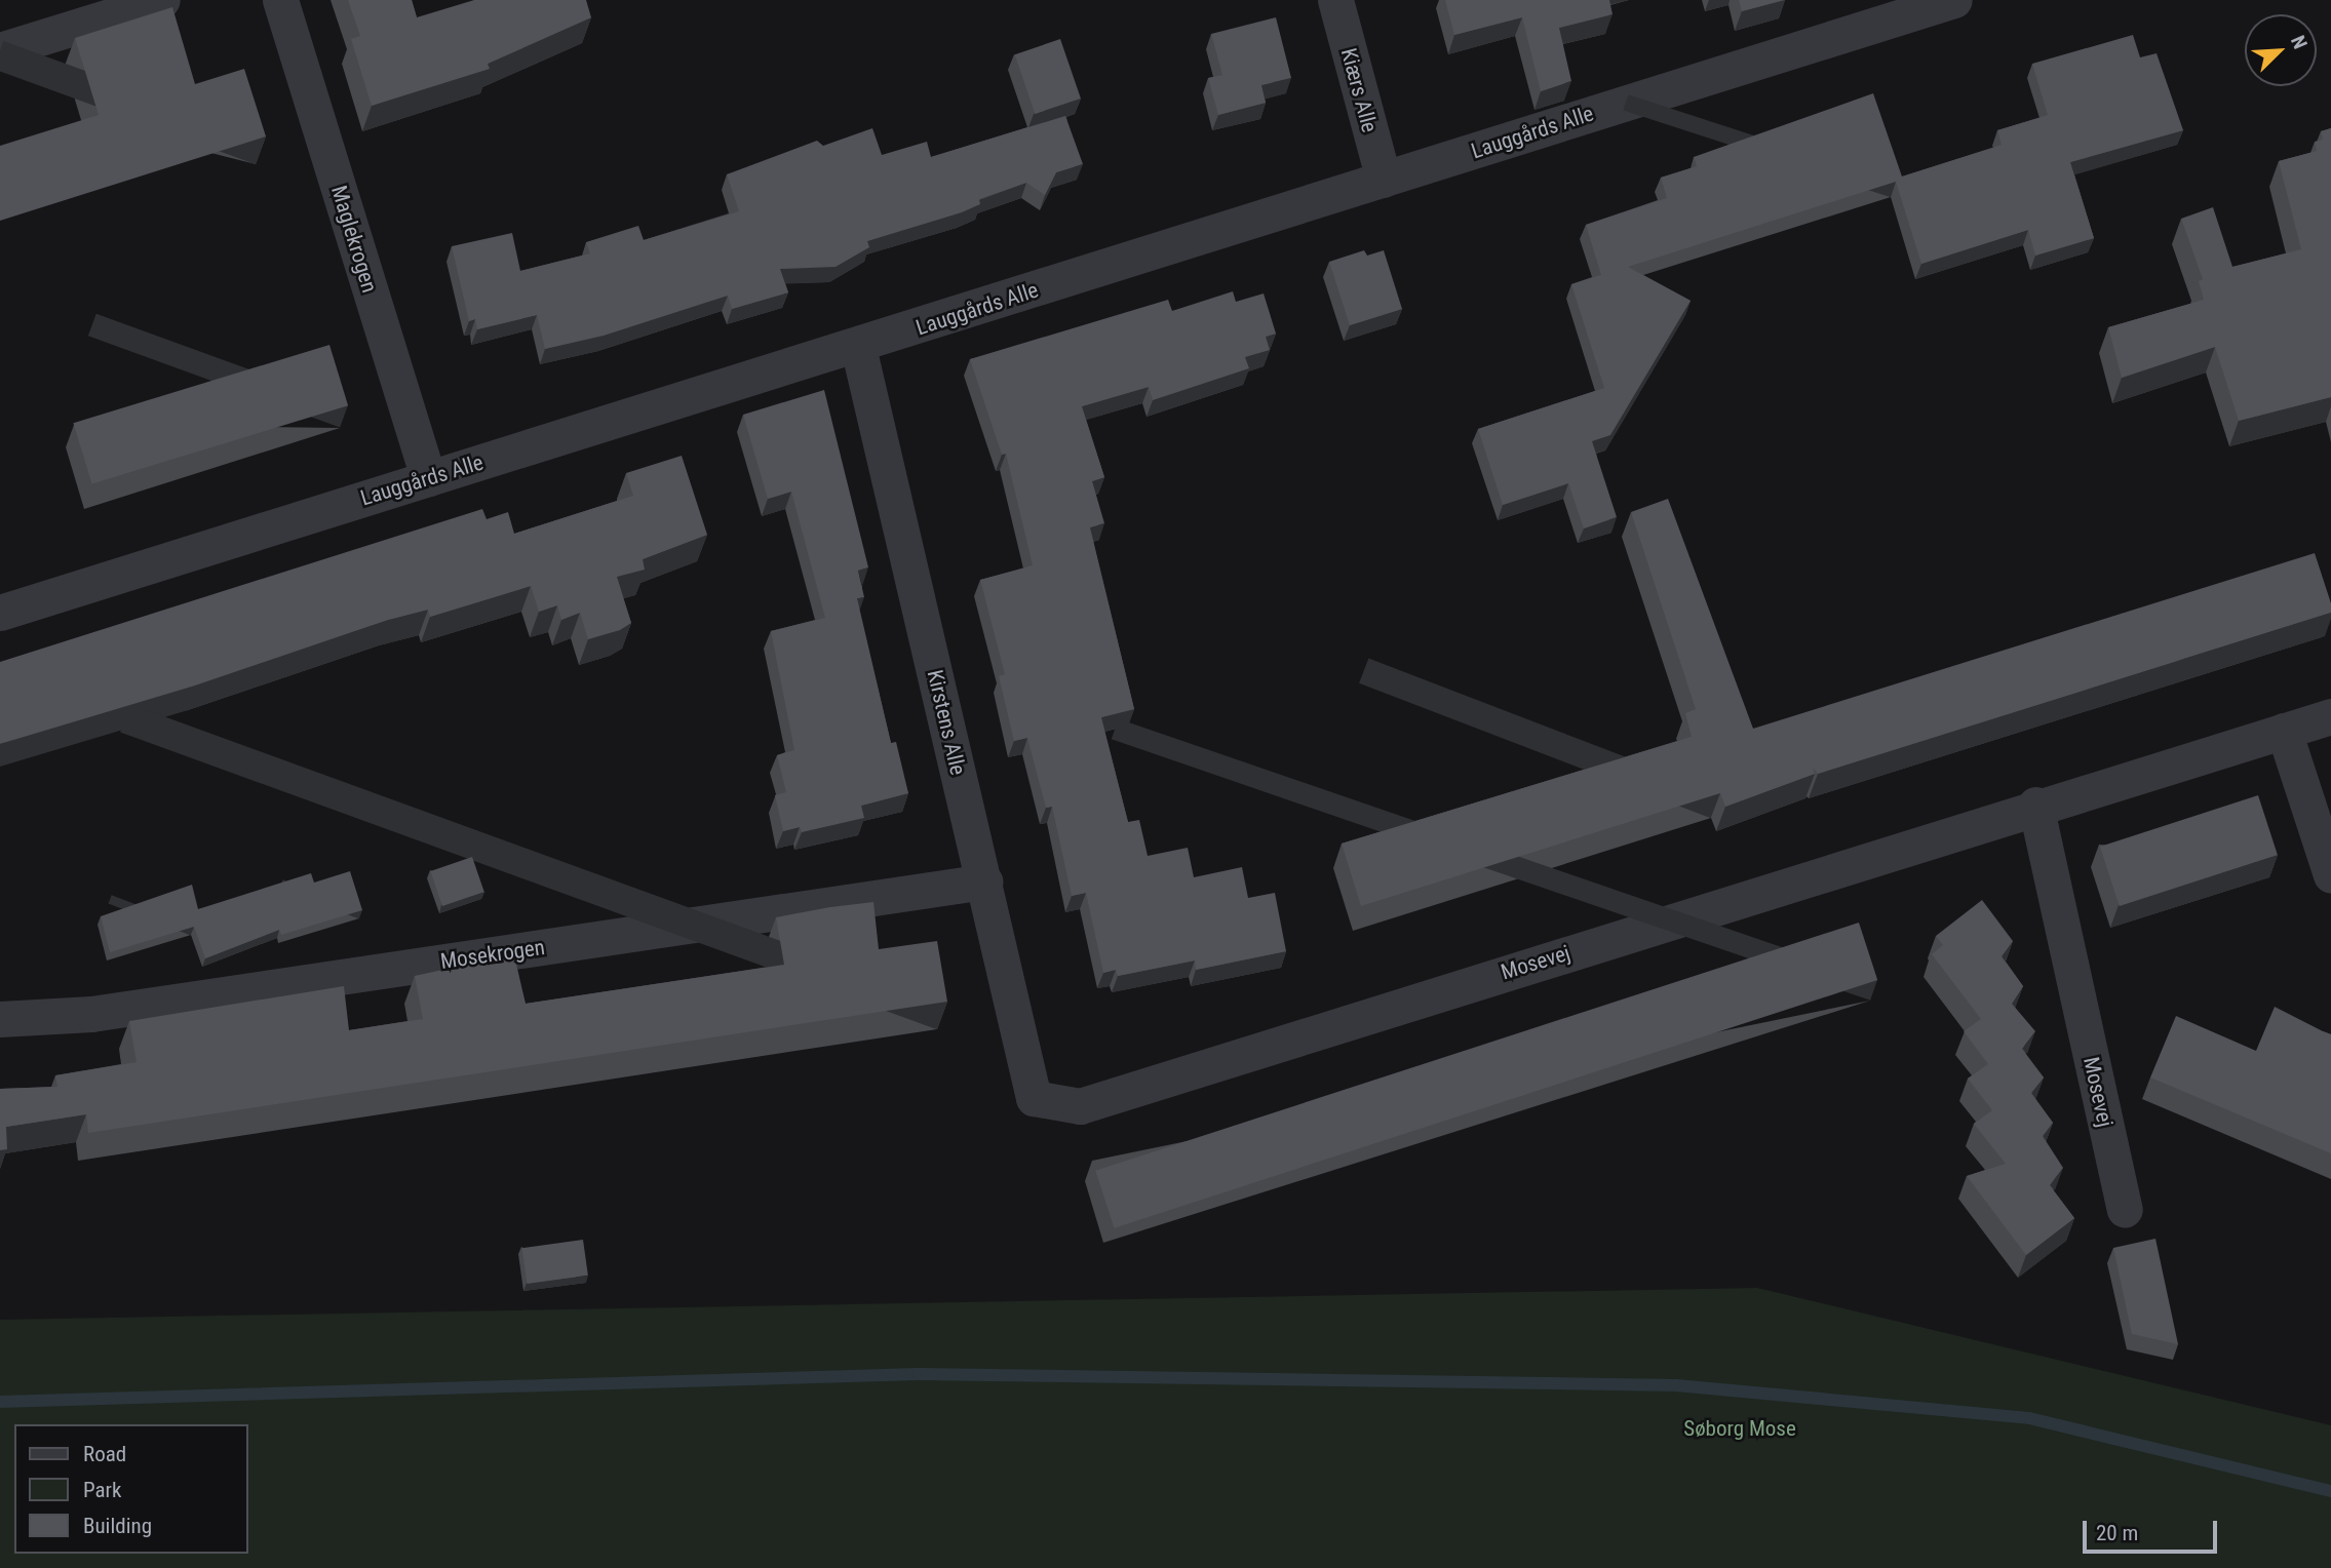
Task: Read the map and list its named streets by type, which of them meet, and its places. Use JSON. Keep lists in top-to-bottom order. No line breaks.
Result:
{"streets":{"street":["Kiærs Alle","Lauggårds Alle","Maglekrogen","Kirstens Alle","Mosekrogen","Mosevej"]},"crossings":[["Kiærs Alle","Lauggårds Alle"],["Lauggårds Alle","Maglekrogen"],["Lauggårds Alle","Kirstens Alle"],["Kirstens Alle","Mosekrogen"],["Kirstens Alle","Mosevej"]],"parks":["Søborg Mose"],"legend":["Road","Park","Building"],"scale_bar":"20 m","north":"top right"}
